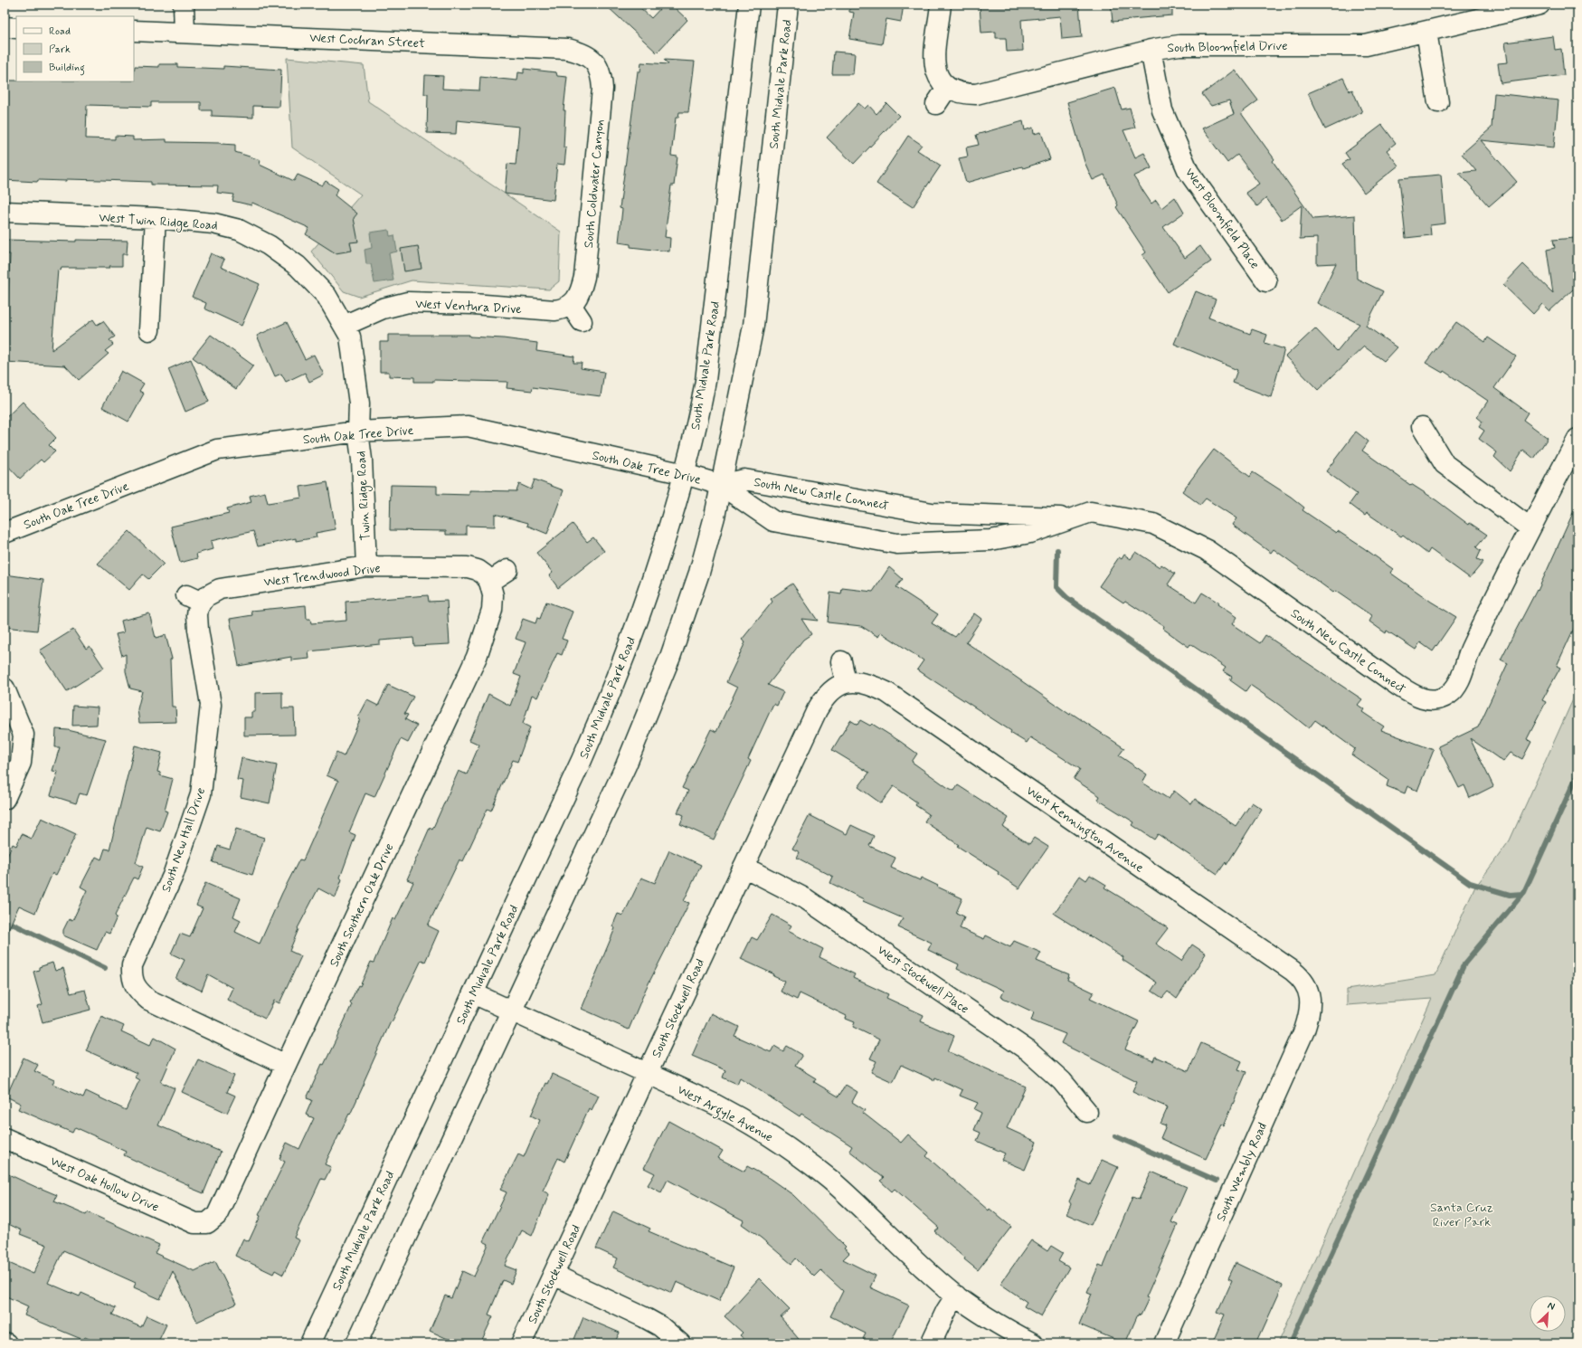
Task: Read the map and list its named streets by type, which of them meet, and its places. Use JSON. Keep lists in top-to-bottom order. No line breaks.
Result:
{"streets":{"street":["West Cochran Street","South Bloomfield Drive","South Midvale Park Road","South Coldwater Canyon","West Bloomfield Place","West Twin Ridge Road","West Ventura Drive","South Oak Tree Drive","South New Castle Connect","Twin Ridge Road","West Trendwood Drive","West Kennington Avenue","South New Hall Drive","South Southern Oak Drive","West Stockwell Place","South Stockwell Road","West Argyle Avenue","South Wembly Road","West Oak Hollow Drive"]},"crossings":[["West Cochran Street","South Coldwater Canyon"],["South Bloomfield Drive","West Bloomfield Place"],["South Midvale Park Road","South Oak Tree Drive"],["South Midvale Park Road","South New Castle Connect"],["South Midvale Park Road","West Argyle Avenue"],["South Coldwater Canyon","West Ventura Drive"],["West Twin Ridge Road","West Ventura Drive"],["West Twin Ridge Road","Twin Ridge Road"],["South Oak Tree Drive","South New Castle Connect"],["South Oak Tree Drive","Twin Ridge Road"],["Twin Ridge Road","West Trendwood Drive"],["West Trendwood Drive","South New Hall Drive"],["West Trendwood Drive","South Southern Oak Drive"],["West Kennington Avenue","South Stockwell Road"],["West Kennington Avenue","South Wembly Road"],["South New Hall Drive","South Southern Oak Drive"],["South Southern Oak Drive","West Oak Hollow Drive"],["West Stockwell Place","South Stockwell Road"],["South Stockwell Road","West Argyle Avenue"]],"parks":["Santa Cruz River Park"],"legend":["Road","Park","Building"],"north":"top right"}
